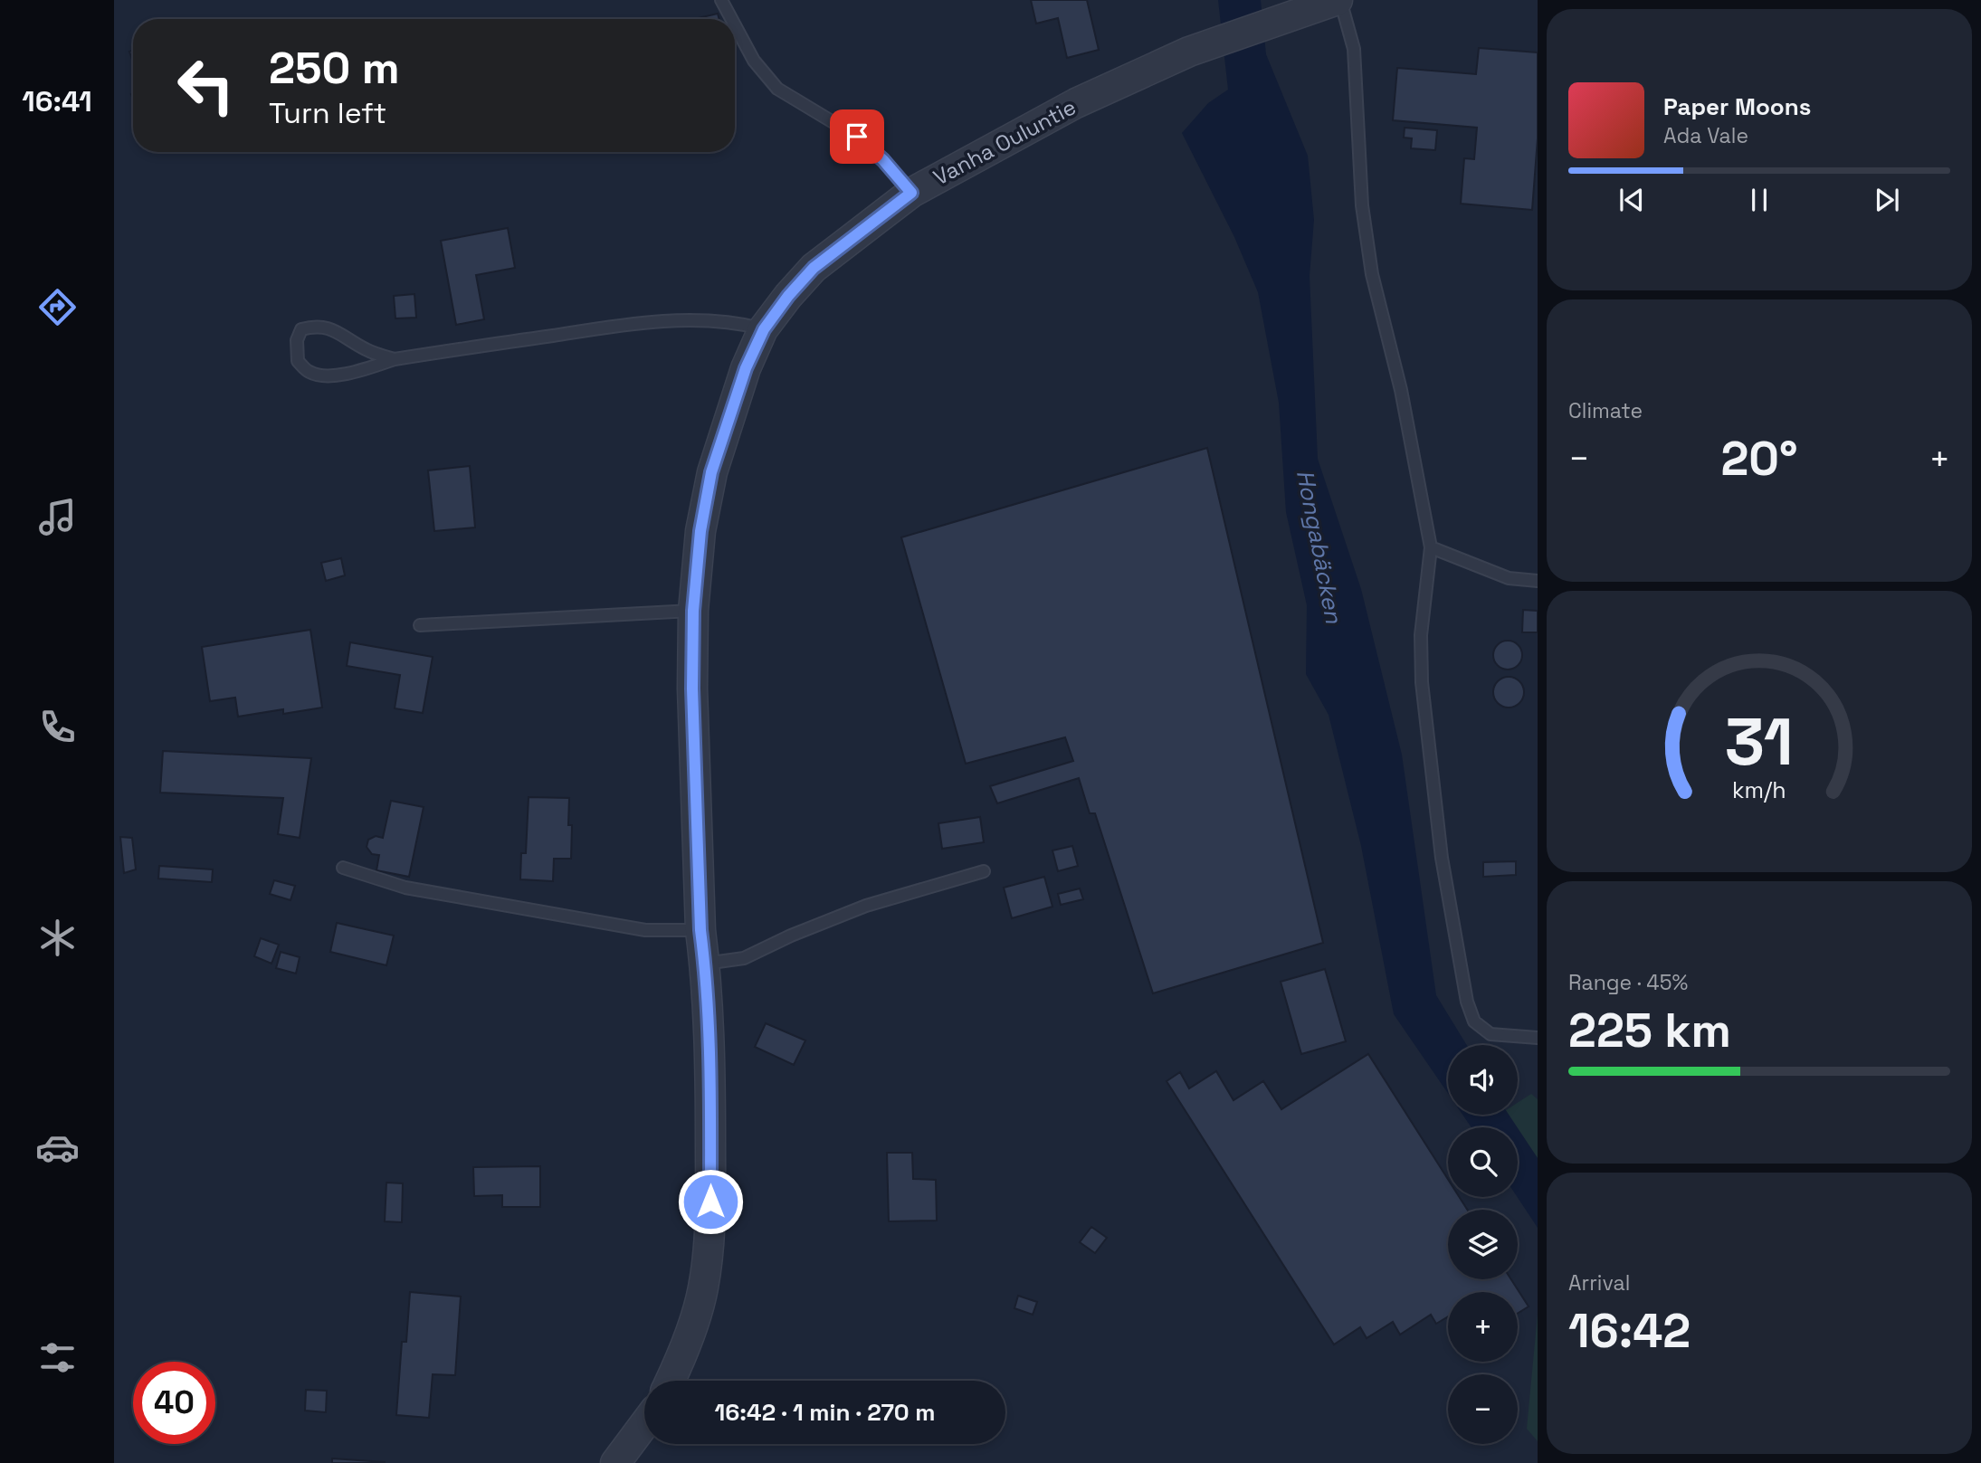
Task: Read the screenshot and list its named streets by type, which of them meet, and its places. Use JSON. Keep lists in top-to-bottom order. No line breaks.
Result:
{"streets":{"street":["Vanha Ouluntie"]},"water":["Hongabäcken"],"page":{"tabs":"16:41","turn":["250 m","Turn left"],"song":["Paper Moons","Ada Vale"],"tile":["Climate",["Range · 45%","225 km"],["Arrival","16:42"]],"heat":["−","20°","+"],"map_buttons":["+","−"],"limit":"40","trip":"16:42 · 1 min · 270 m","gauge":["31","km/h"]}}
